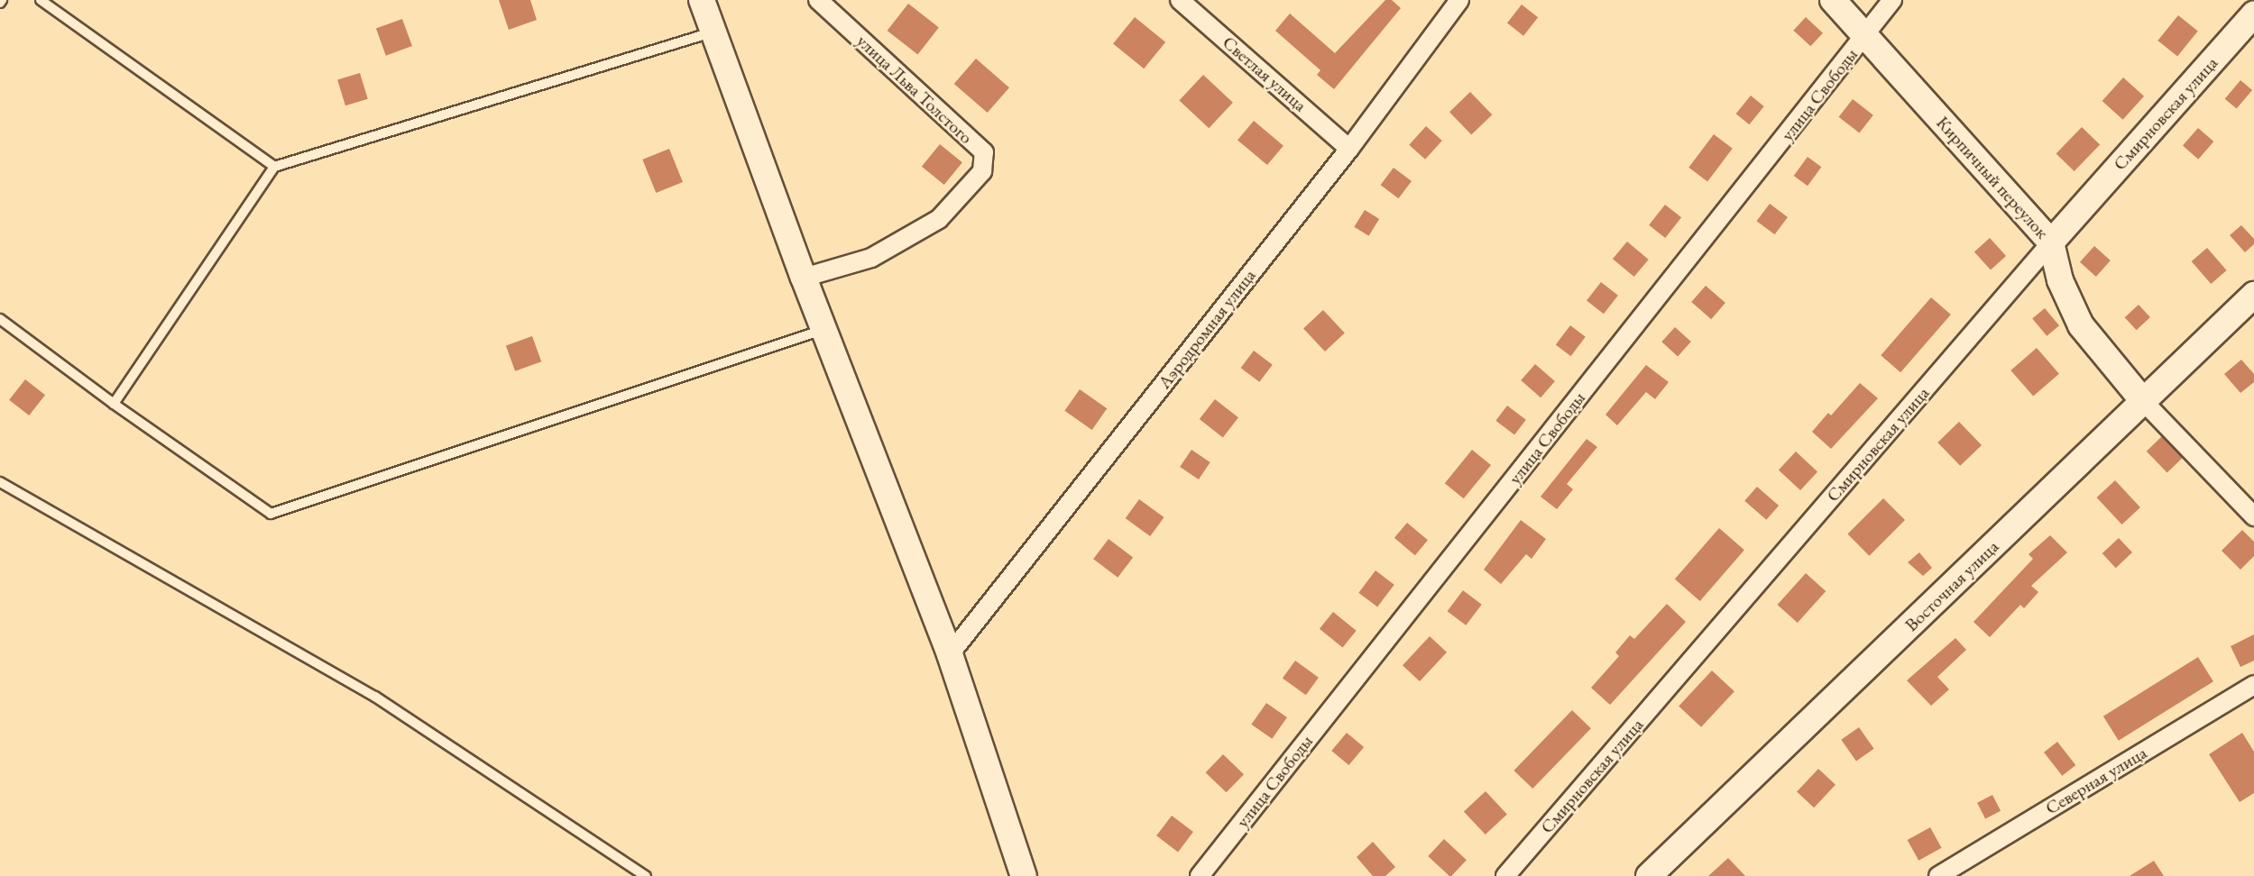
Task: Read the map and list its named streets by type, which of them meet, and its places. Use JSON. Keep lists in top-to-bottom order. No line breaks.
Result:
{"streets":{"street":["Светлая улица","улица Льва Толстого","улица Свободы","Смирновская улица","Кирпичный переулок","Аэродромная улица","Восточная улица","Северная улица"]},"crossings":[["Светлая улица","Аэродромная улица"],["улица Свободы","Кирпичный переулок"],["Смирновская улица","Кирпичный переулок"],["Кирпичный переулок","Восточная улица"]]}
